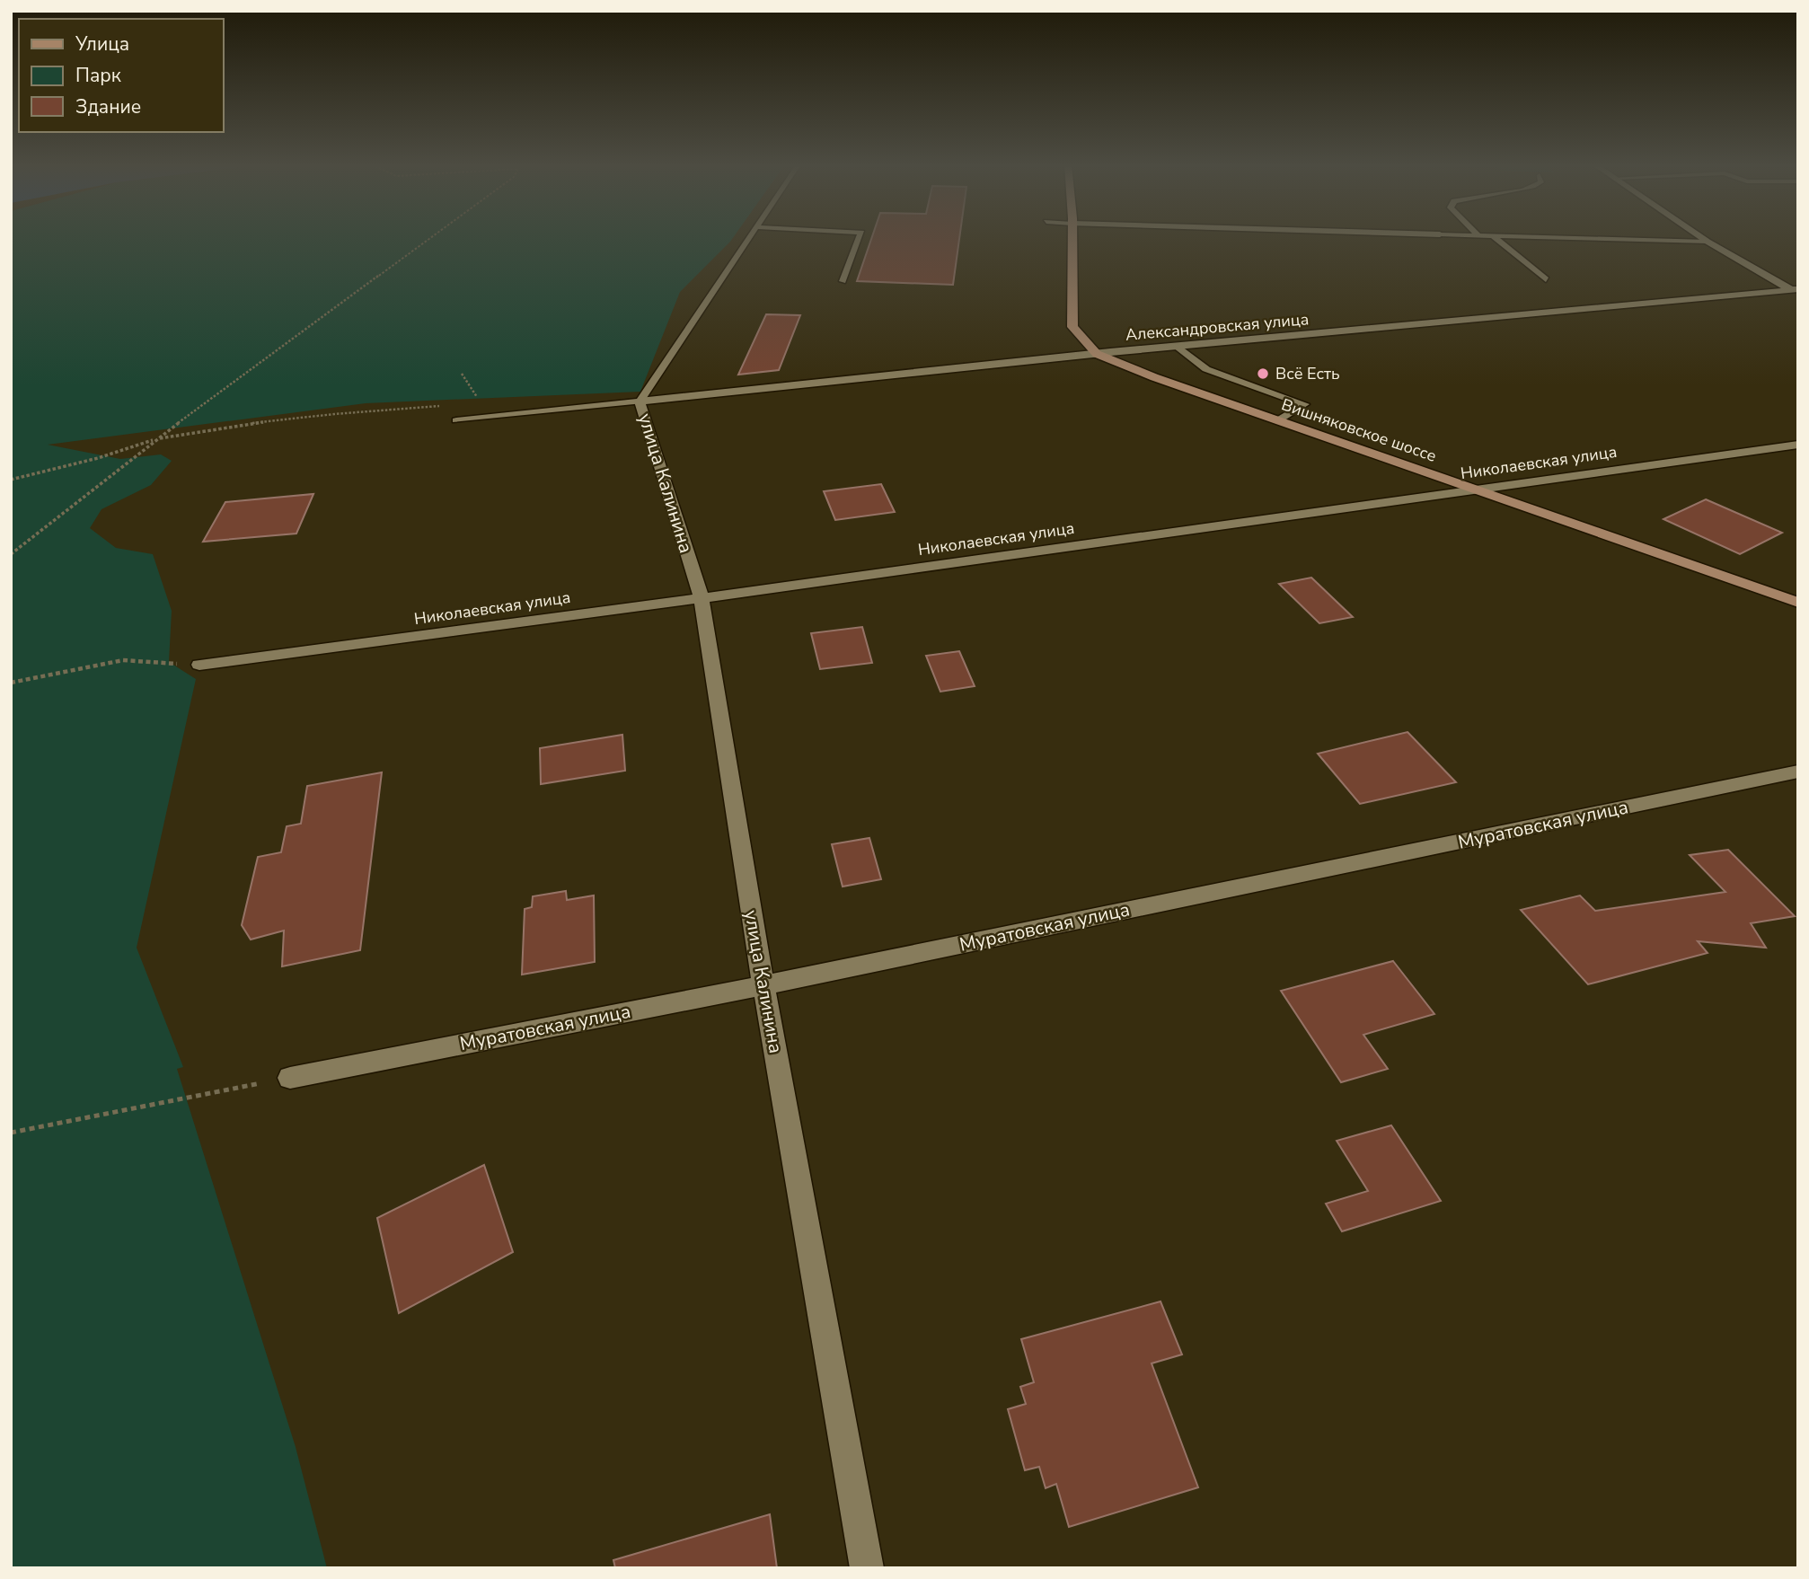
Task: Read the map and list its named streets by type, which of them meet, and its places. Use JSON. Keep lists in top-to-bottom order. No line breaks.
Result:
{"streets":{"street":["Александровская улица","Вишняковское шоссе","Николаевская улица","улица Калинина","Муратовская улица"]},"crossings":[["Александровская улица","Вишняковское шоссе"],["Александровская улица","улица Калинина"],["Вишняковское шоссе","Николаевская улица"],["Николаевская улица","улица Калинина"],["улица Калинина","Муратовская улица"]],"places":["Всё Есть"],"legend":["Улица","Парк","Здание"]}
